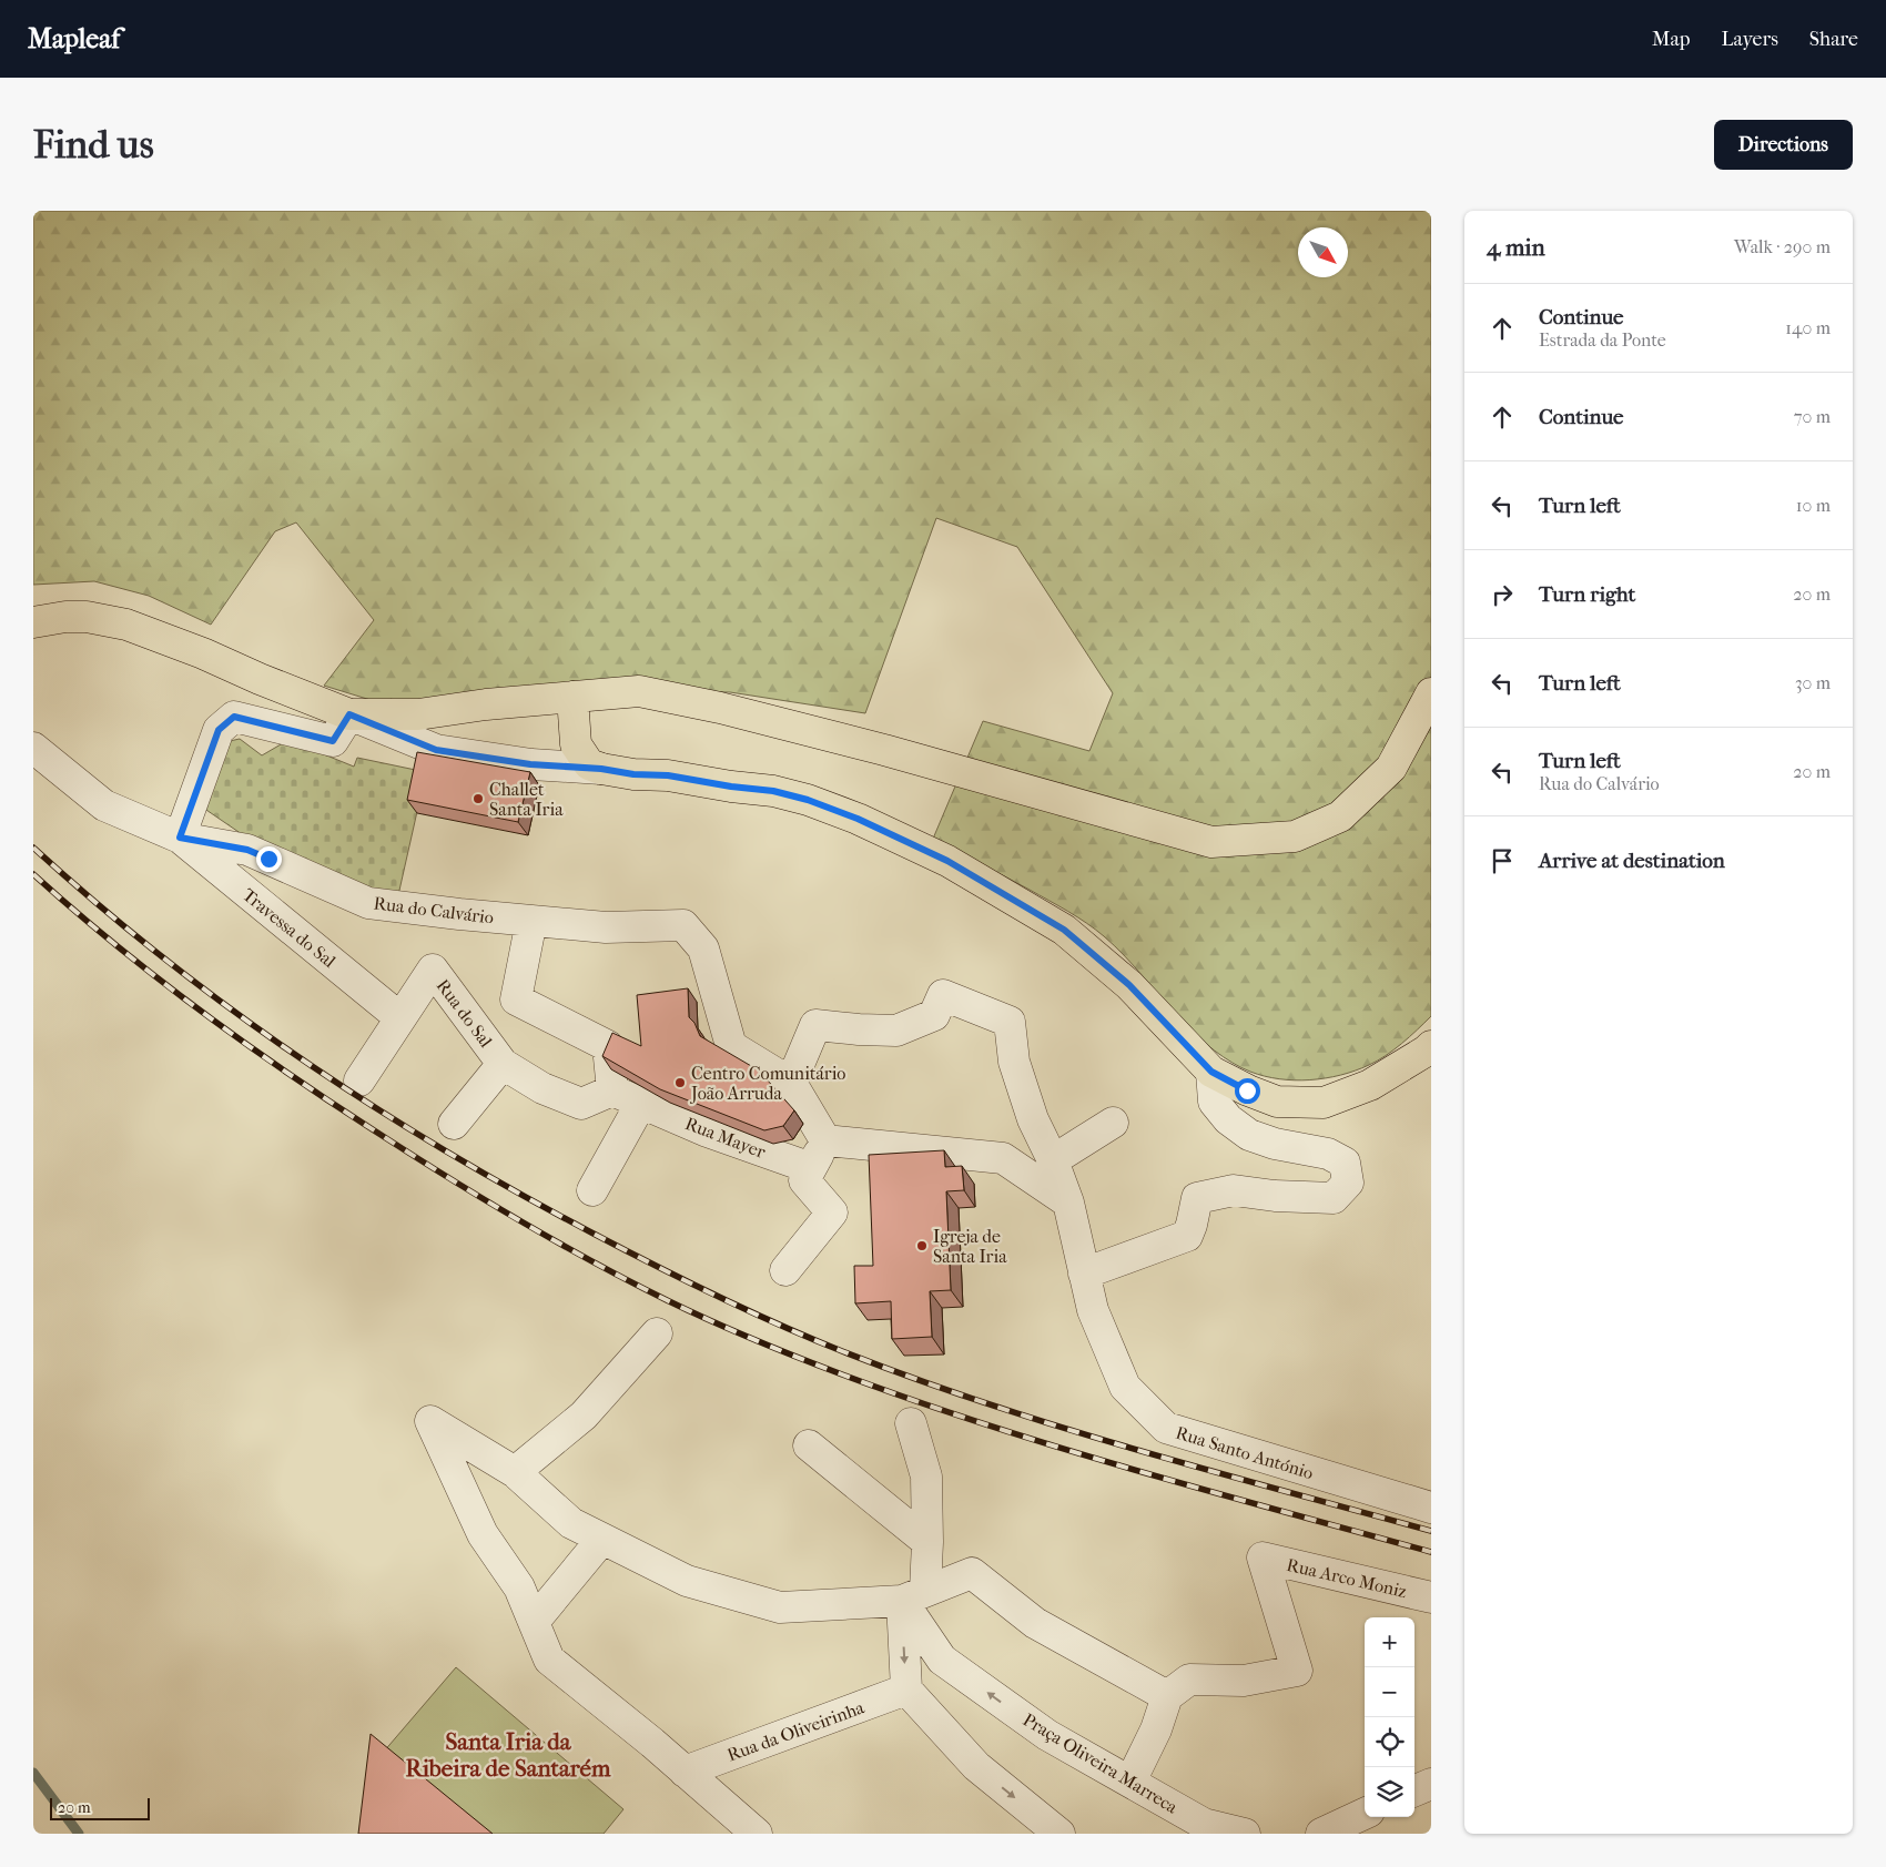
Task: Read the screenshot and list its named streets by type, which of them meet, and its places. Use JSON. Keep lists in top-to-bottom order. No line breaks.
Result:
{"streets":{"street":["Rua do Calvário","Travessa do Sal","Rua do Sal","Rua Mayer","Rua Santo António","Rua Arco Moniz","Rua da Oliveirinha","Praça Oliveira Marreca"]},"crossings":[["Rua do Calvário","Travessa do Sal"],["Rua do Calvário","Rua Santo António"],["Travessa do Sal","Rua do Sal"],["Rua do Sal","Rua Mayer"]],"districts":["Santa Iria da Ribeira de Santarém"],"places":["Challet Santa Iria","Centro Comunitário João Arruda","Igreja de Santa Iria"],"scale_bar":"20 m","north":"bottom right","page":{"header":"Mapleaf","nav":["Map","Layers","Share"],"buttons":"Directions","title":"Find us","heading":["4 min","Walk · 290 m"],"list":[["Continue","Estrada da Ponte","140 m"],["Continue","70 m"],["Turn left","10 m"],["Turn right","20 m"],["Turn left","30 m"],["Turn left","Rua do Calvário","20 m"],"Arrive at destination"],"map_buttons":["+","−"],"scale":"20 m"}}
